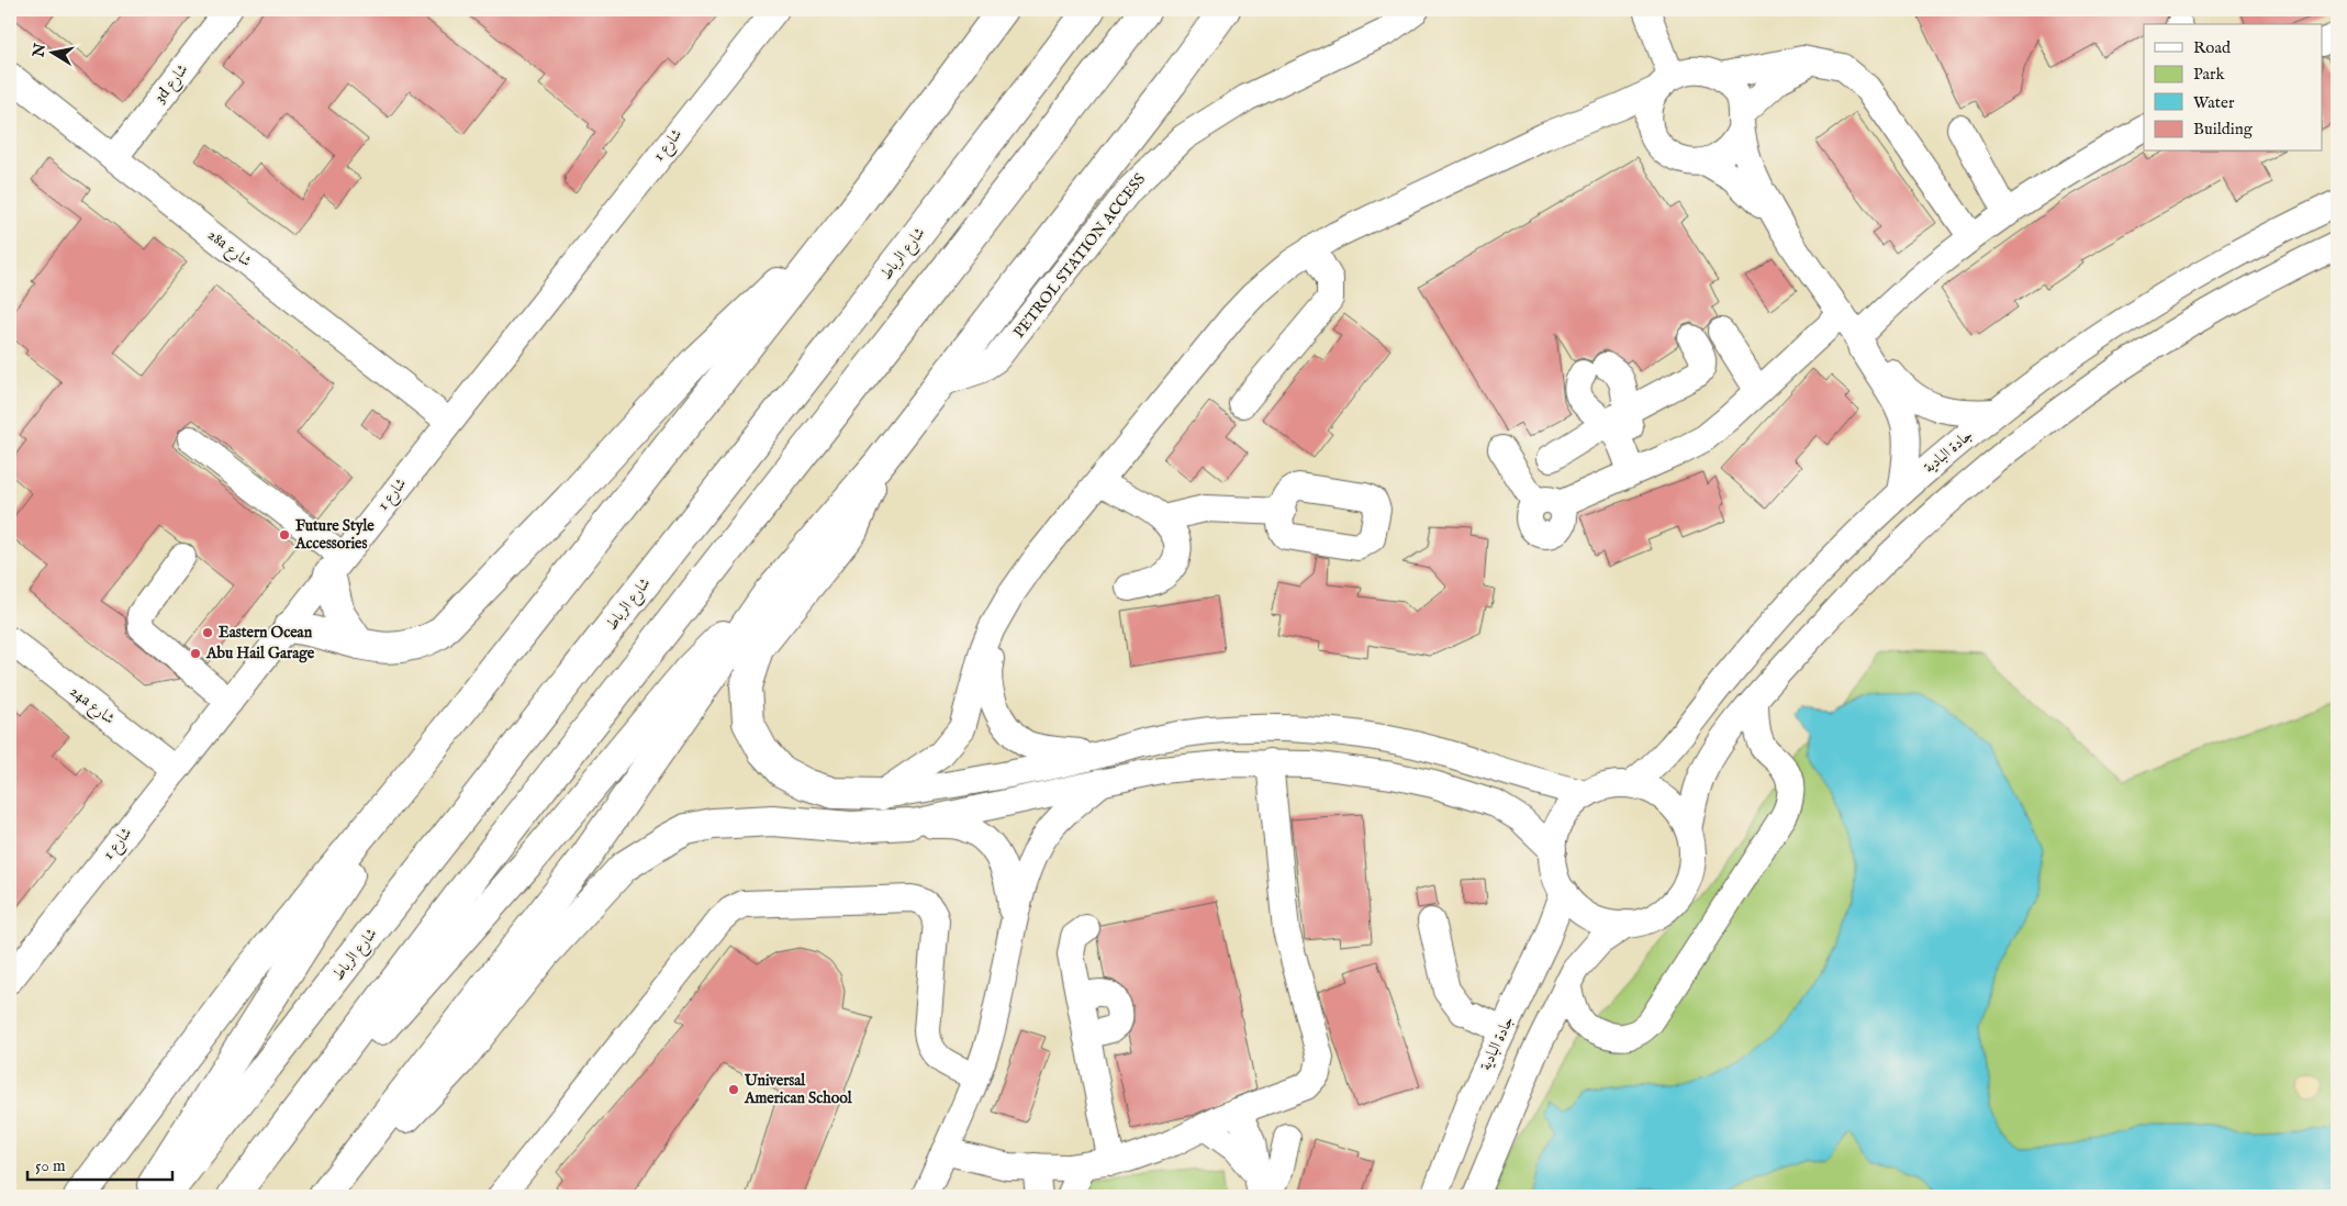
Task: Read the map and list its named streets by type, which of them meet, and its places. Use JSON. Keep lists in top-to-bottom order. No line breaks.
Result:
{"streets":{"highway":["شارع الرباط"],"street":["3d شارع","شارع 1","28a شارع","PETROL STATION ACCESS","جادة البادية","24a شارع"]},"crossings":[["3d شارع","28a شارع"],["شارع 1","28a شارع"],["شارع 1","24a شارع"]],"places":["Future Style Accessories","Eastern Ocean","Abu Hail Garage","Universal American School"],"legend":["Road","Park","Water","Building"],"scale_bar":"50 m","north":"left"}
